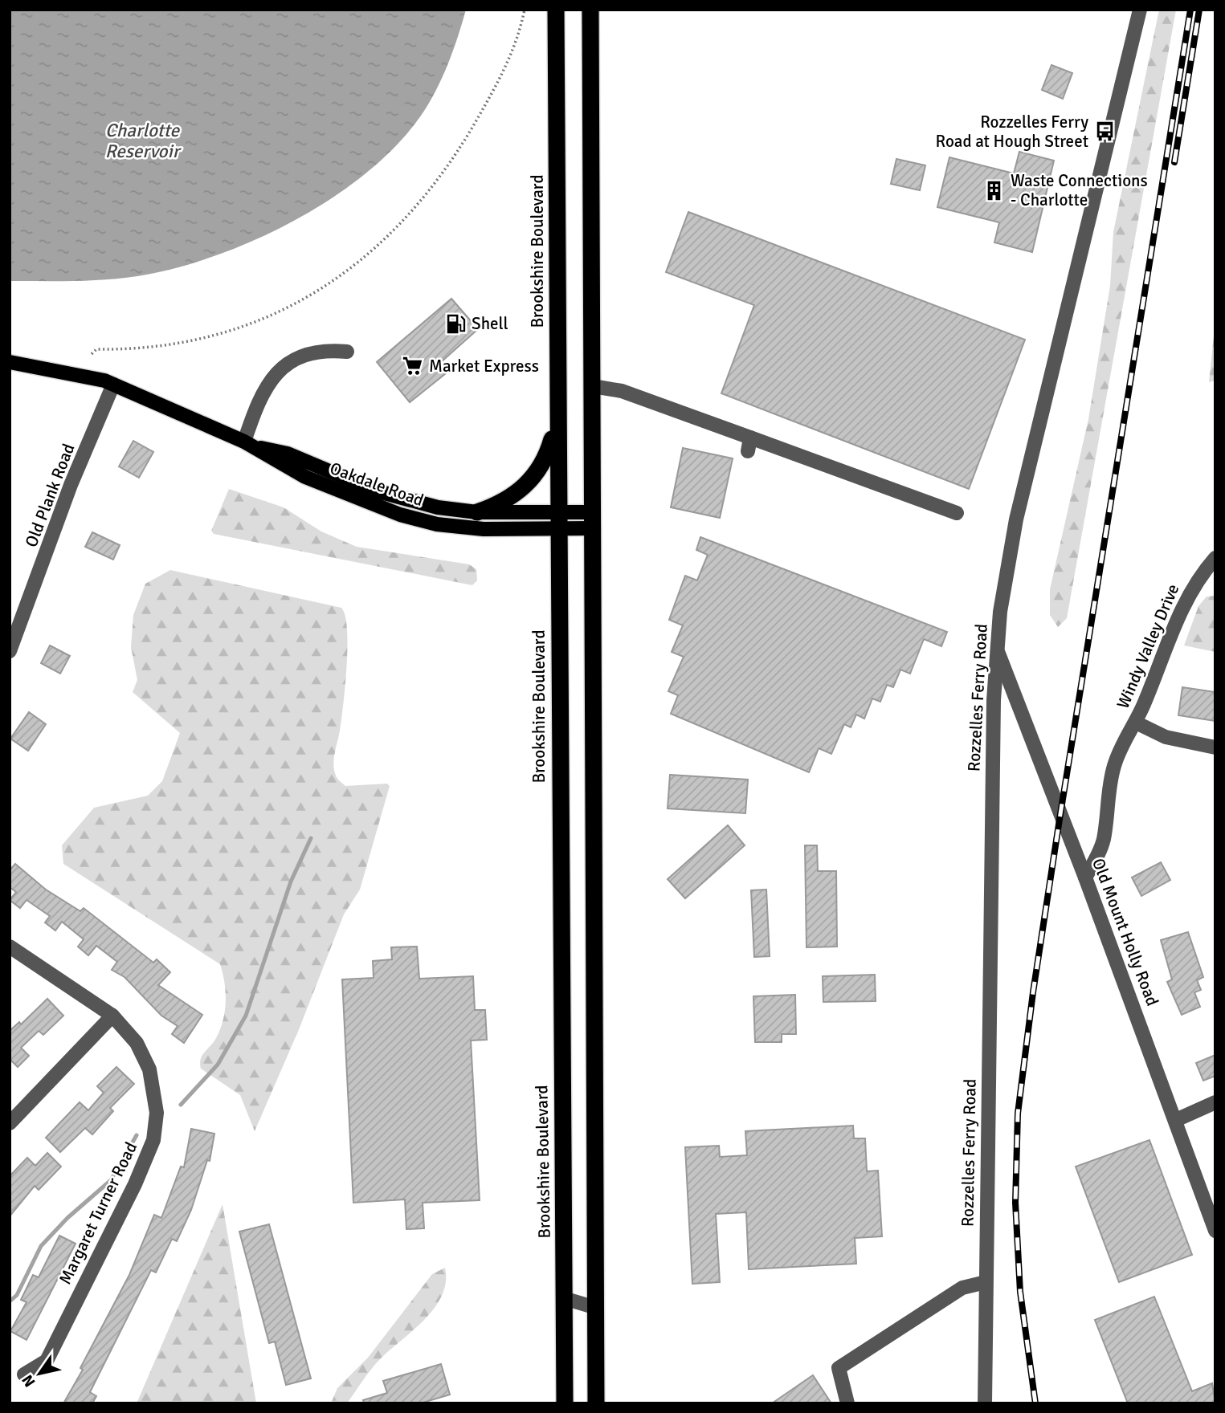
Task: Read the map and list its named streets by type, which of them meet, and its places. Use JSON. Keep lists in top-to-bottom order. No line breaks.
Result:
{"streets":{"highway":["Brookshire Boulevard"],"main road":["Oakdale Road"],"street":["Old Plank Road","Windy Valley Drive","Rozzelles Ferry Road","Old Mount Holly Road","Margaret Turner Road"]},"crossings":[["Brookshire Boulevard","Oakdale Road"],["Oakdale Road","Old Plank Road"],["Windy Valley Drive","Old Mount Holly Road"],["Rozzelles Ferry Road","Old Mount Holly Road"]],"water":["Charlotte Reservoir"],"places":{"bus stop":["Rozzelles Ferry Road at Hough Street"],"building":["Waste Connections - Charlotte"],"fuel station":["Shell"],"supermarket":["Market Express"]},"north":"bottom left"}
